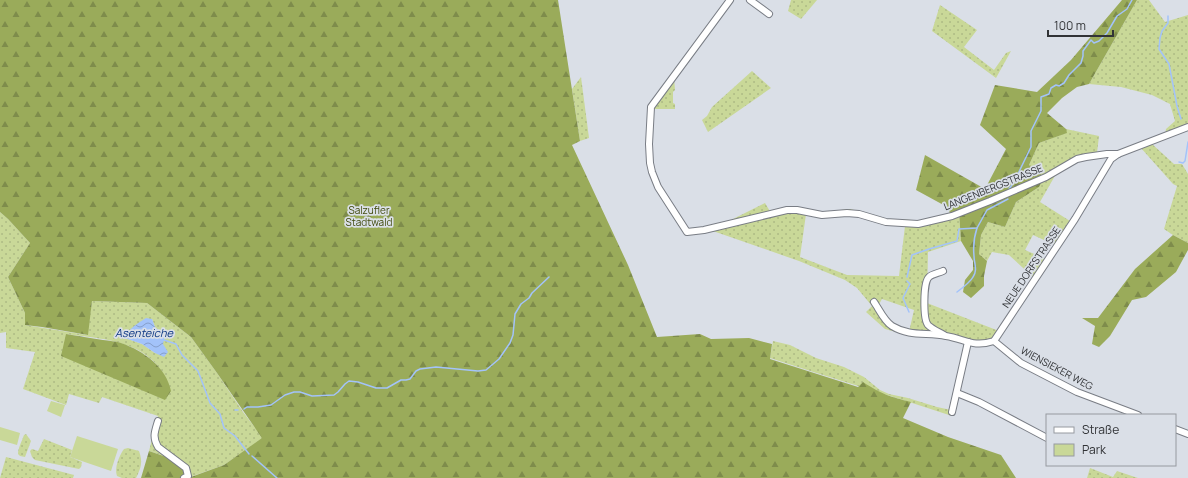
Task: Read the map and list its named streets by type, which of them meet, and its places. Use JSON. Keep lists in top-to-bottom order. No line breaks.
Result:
{"streets":{"street":["LANGENBERGSTRASSE","NEUE DORFSTRASSE","WIENSIEKER WEG"]},"crossings":[["LANGENBERGSTRASSE","NEUE DORFSTRASSE"],["NEUE DORFSTRASSE","WIENSIEKER WEG"]],"water":["Asenteiche"],"parks":["Salzufler Stadtwald"],"legend":["Straße","Park"],"scale_bar":"100 m"}
